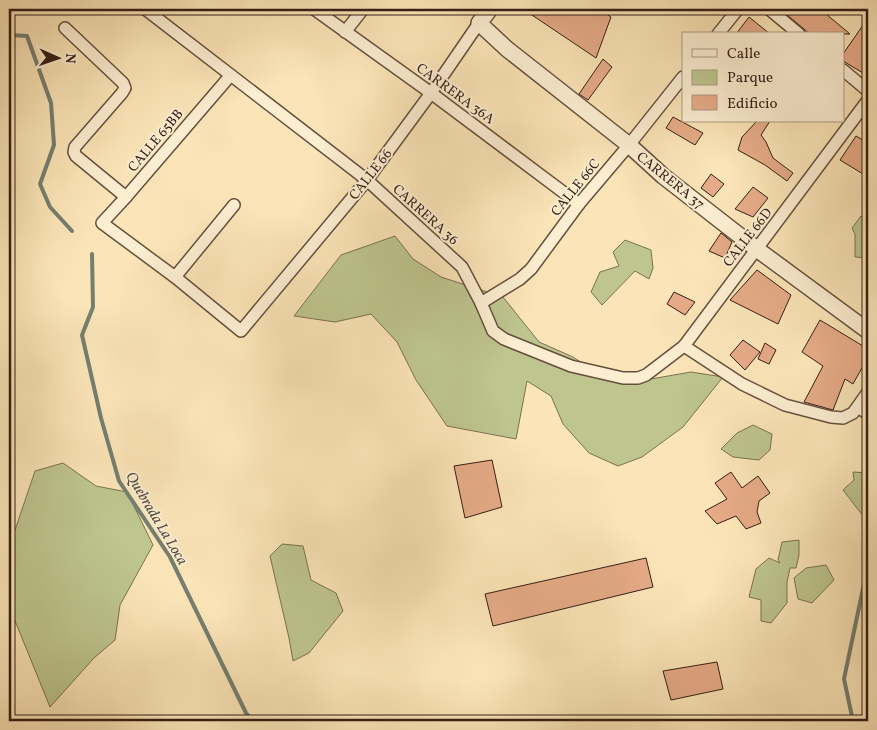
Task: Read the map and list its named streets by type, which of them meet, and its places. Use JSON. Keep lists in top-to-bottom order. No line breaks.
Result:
{"streets":{"street":["CARRERA 36A","CALLE 65BB","CALLE 66","CARRERA 37","CALLE 66C","CARRERA 36","CALLE 66D"]},"crossings":[["CARRERA 36A","CALLE 66"],["CARRERA 36A","CALLE 66C"],["CALLE 65BB","CALLE 66"],["CALLE 65BB","CARRERA 36"],["CALLE 66","CARRERA 37"],["CALLE 66","CARRERA 36"],["CARRERA 37","CALLE 66C"],["CARRERA 37","CALLE 66D"],["CALLE 66C","CARRERA 36"],["CARRERA 36","CALLE 66D"]],"water":["Quebrada La Loca"],"legend":["Calle","Parque","Edificio"],"north":"right"}
